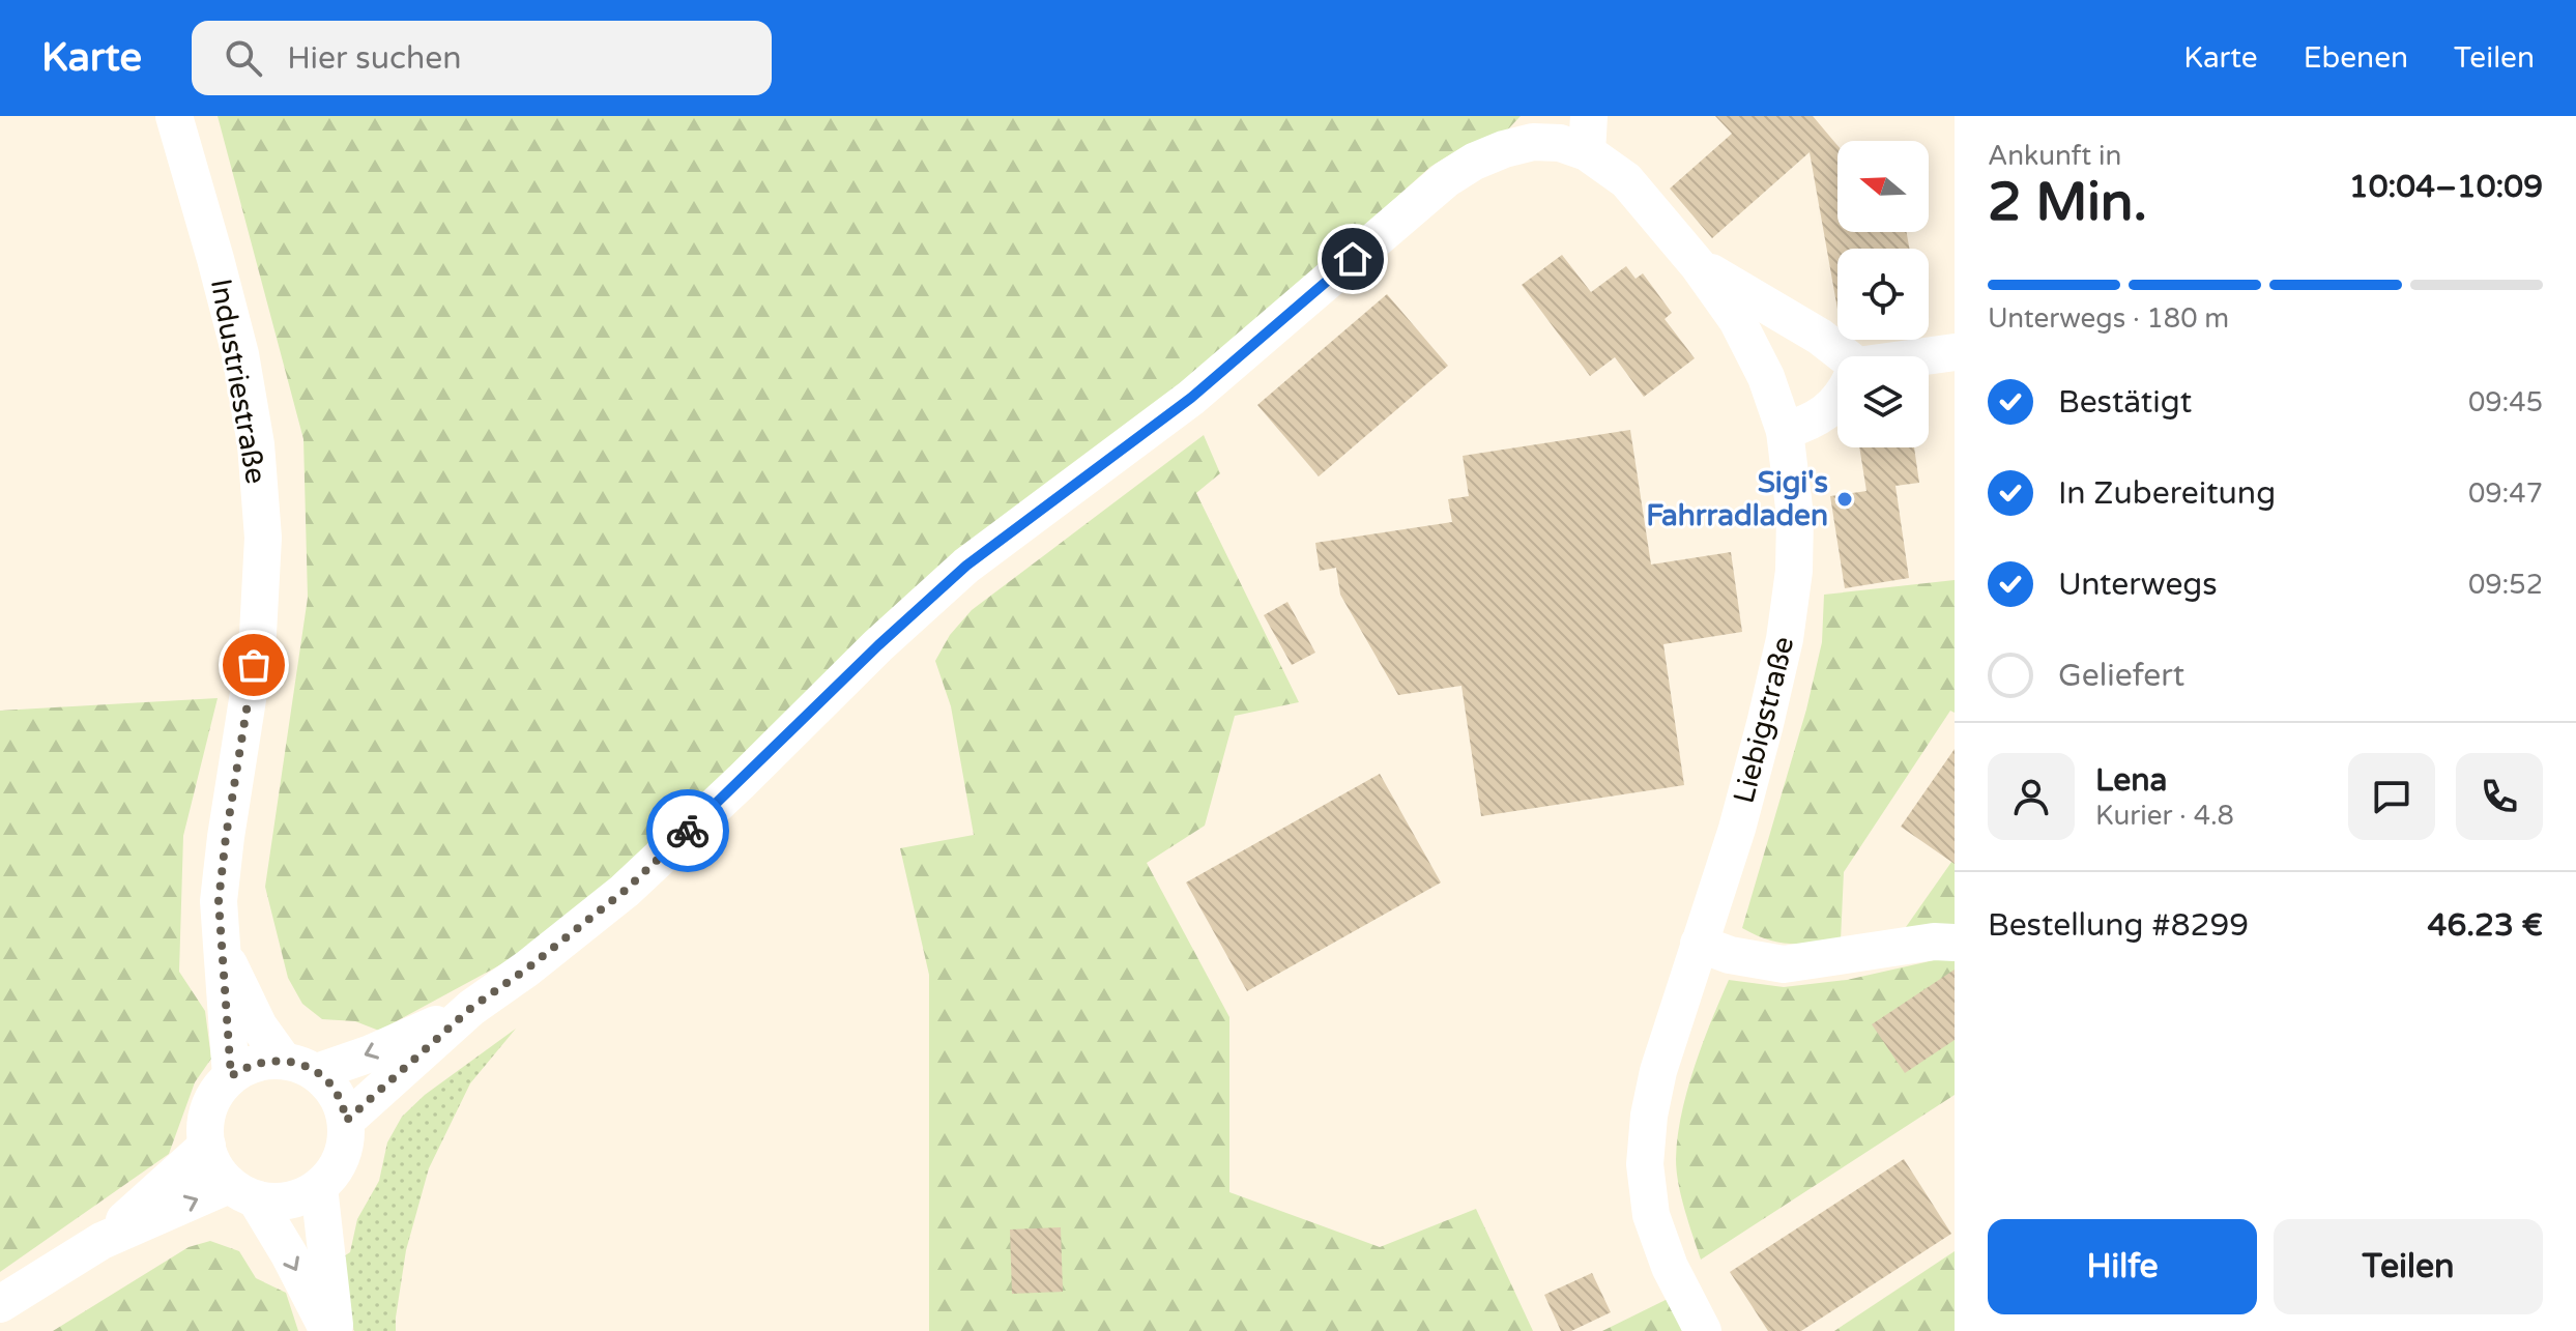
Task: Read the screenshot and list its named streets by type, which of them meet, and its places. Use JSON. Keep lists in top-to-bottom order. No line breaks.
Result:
{"streets":{"street":["Industriestraße","Liebigstraße"]},"places":["Sigi's Fahrradladen"],"north":"left","page":{"header":"Karte","search":"Hier suchen","nav":["Karte","Ebenen","Teilen"],"heading":["2 Min.","Ankunft in","10:04–10:09"],"panel":["Lena","Kurier · 4.8","Bestellung #8299","46.23 €"],"bar":"Unterwegs · 180 m","list":[["Bestätigt","09:45"],["In Zubereitung","09:47"],["Unterwegs","09:52"],"Geliefert"],"buttons":["Hilfe","Teilen"]}}
